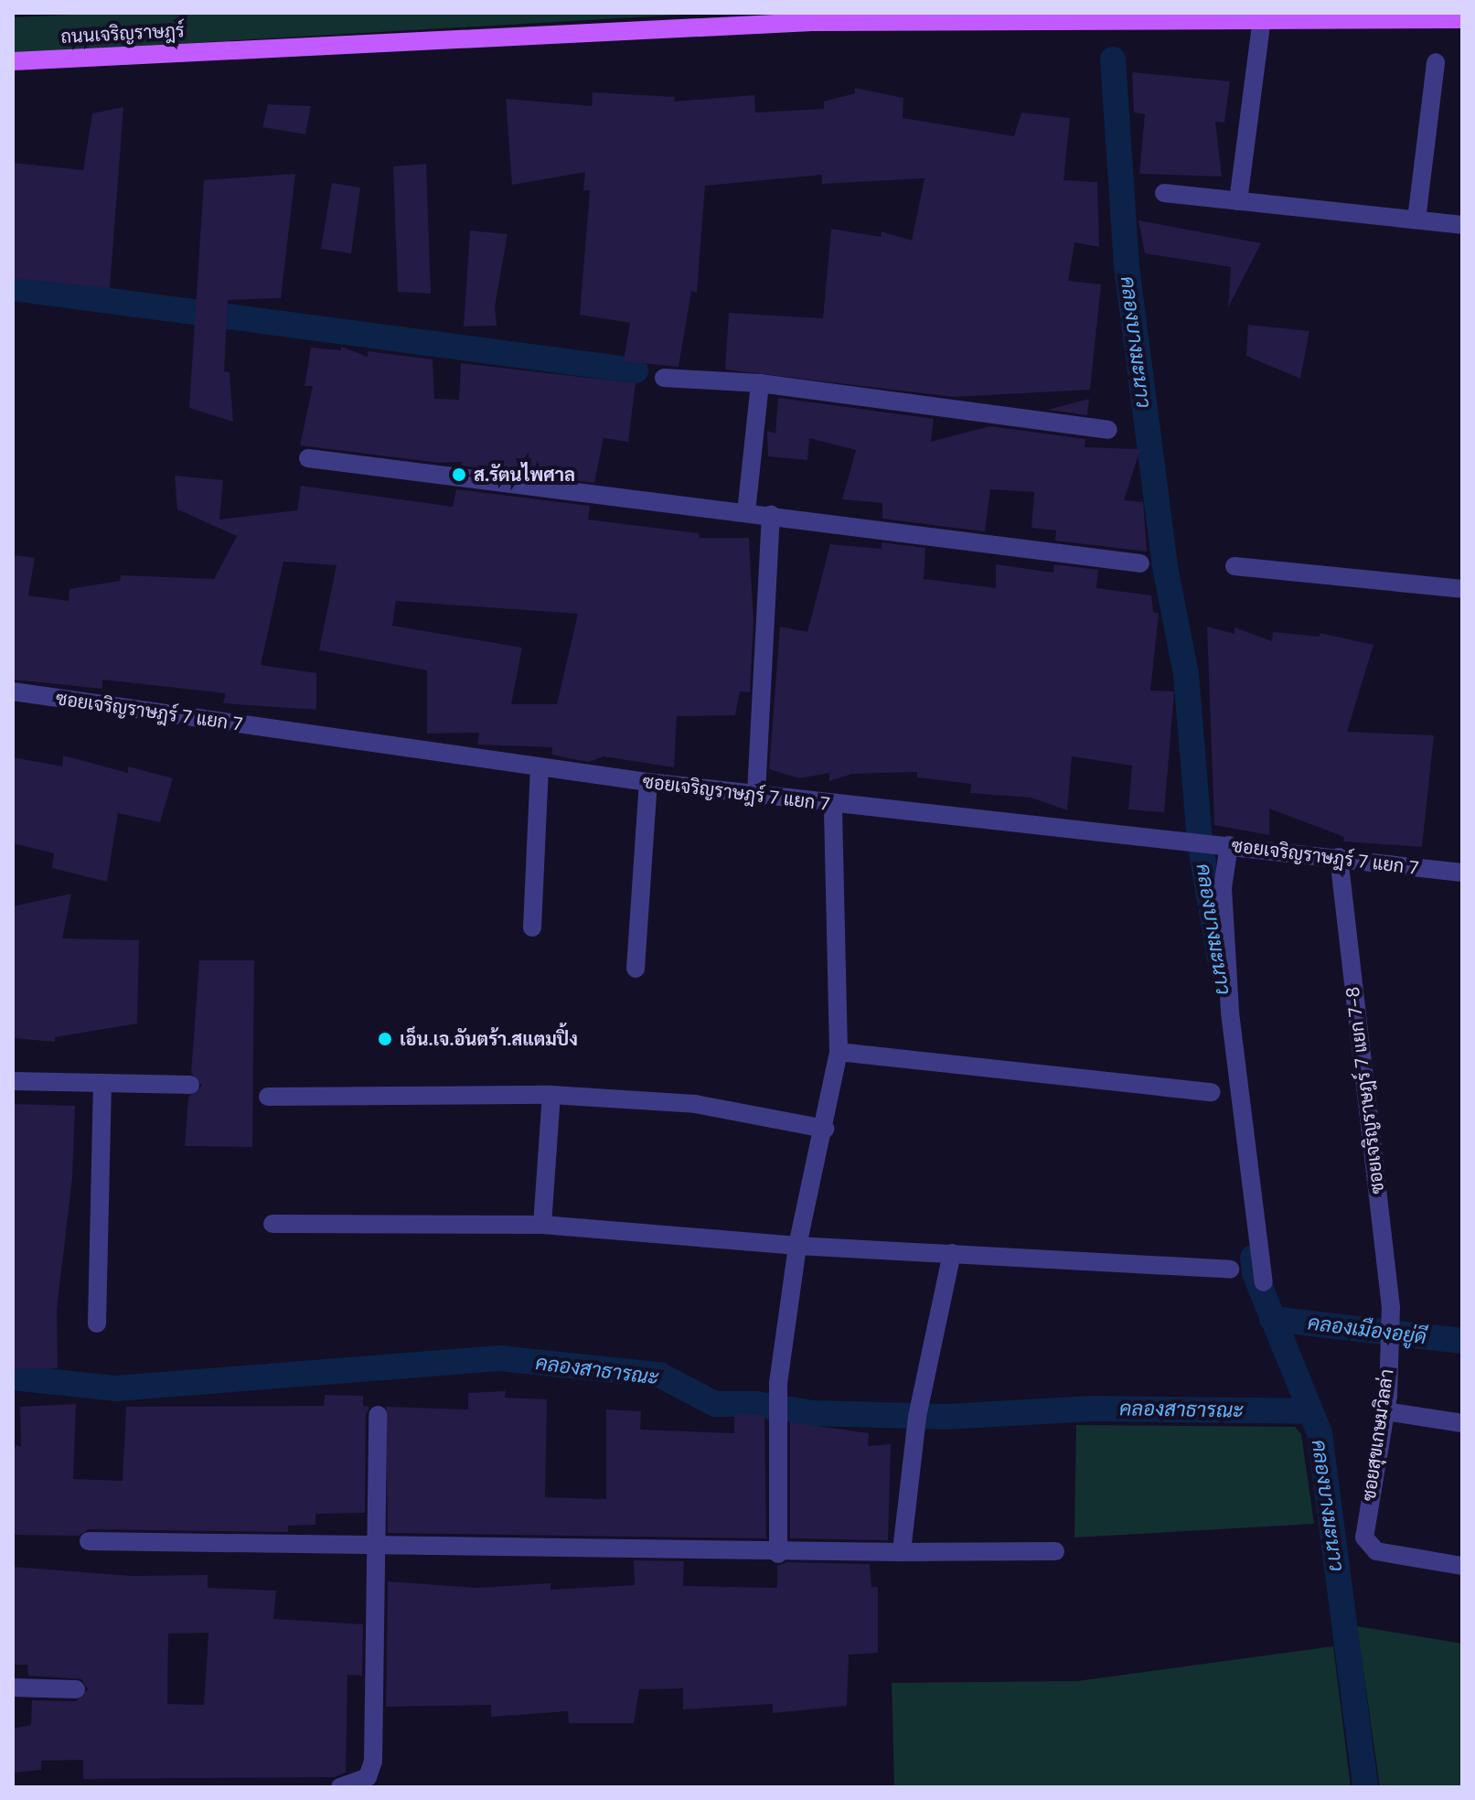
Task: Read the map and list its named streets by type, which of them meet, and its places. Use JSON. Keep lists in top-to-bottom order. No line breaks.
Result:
{"streets":{"main road":["ถนนเจริญราษฎร์"],"street":["ซอยเจริญราษฎร์ 7 แยก 7","ซอยเจริญราษฎร์ 7 แยก 7-8","ซอยสุขเกษมวิลล่า"]},"crossings":[["ซอยเจริญราษฎร์ 7 แยก 7","ซอยเจริญราษฎร์ 7 แยก 7-8"],["ซอยเจริญราษฎร์ 7 แยก 7-8","ซอยสุขเกษมวิลล่า"]],"water":["คลองบางมะนาว","คลองเมืองอยู่ดี","คลองสาธารณะ"],"places":["ส.รัตนไพศาล","เอ็น.เจ.อันตร้า.สแตมปิ้ง"]}
